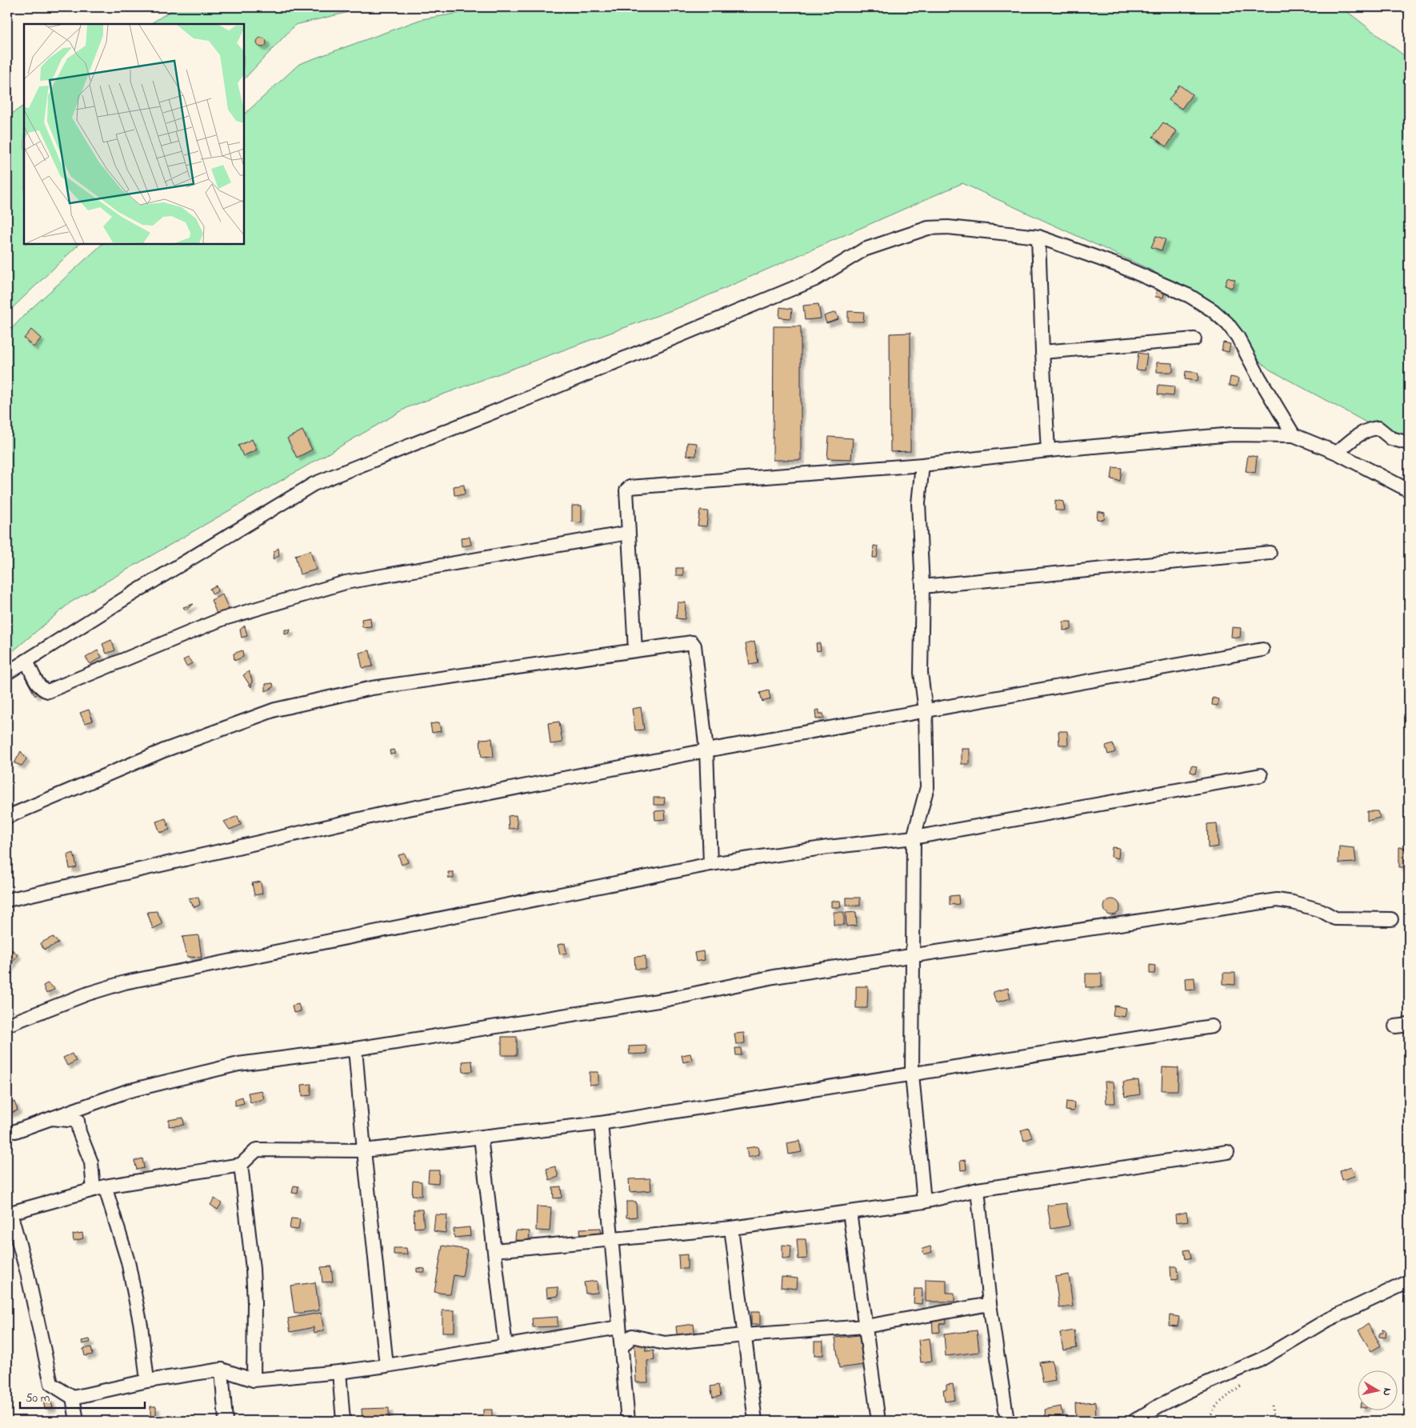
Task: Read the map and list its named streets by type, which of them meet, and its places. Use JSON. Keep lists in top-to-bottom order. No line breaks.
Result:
{"scale_bar":"50 m","north":"right"}
